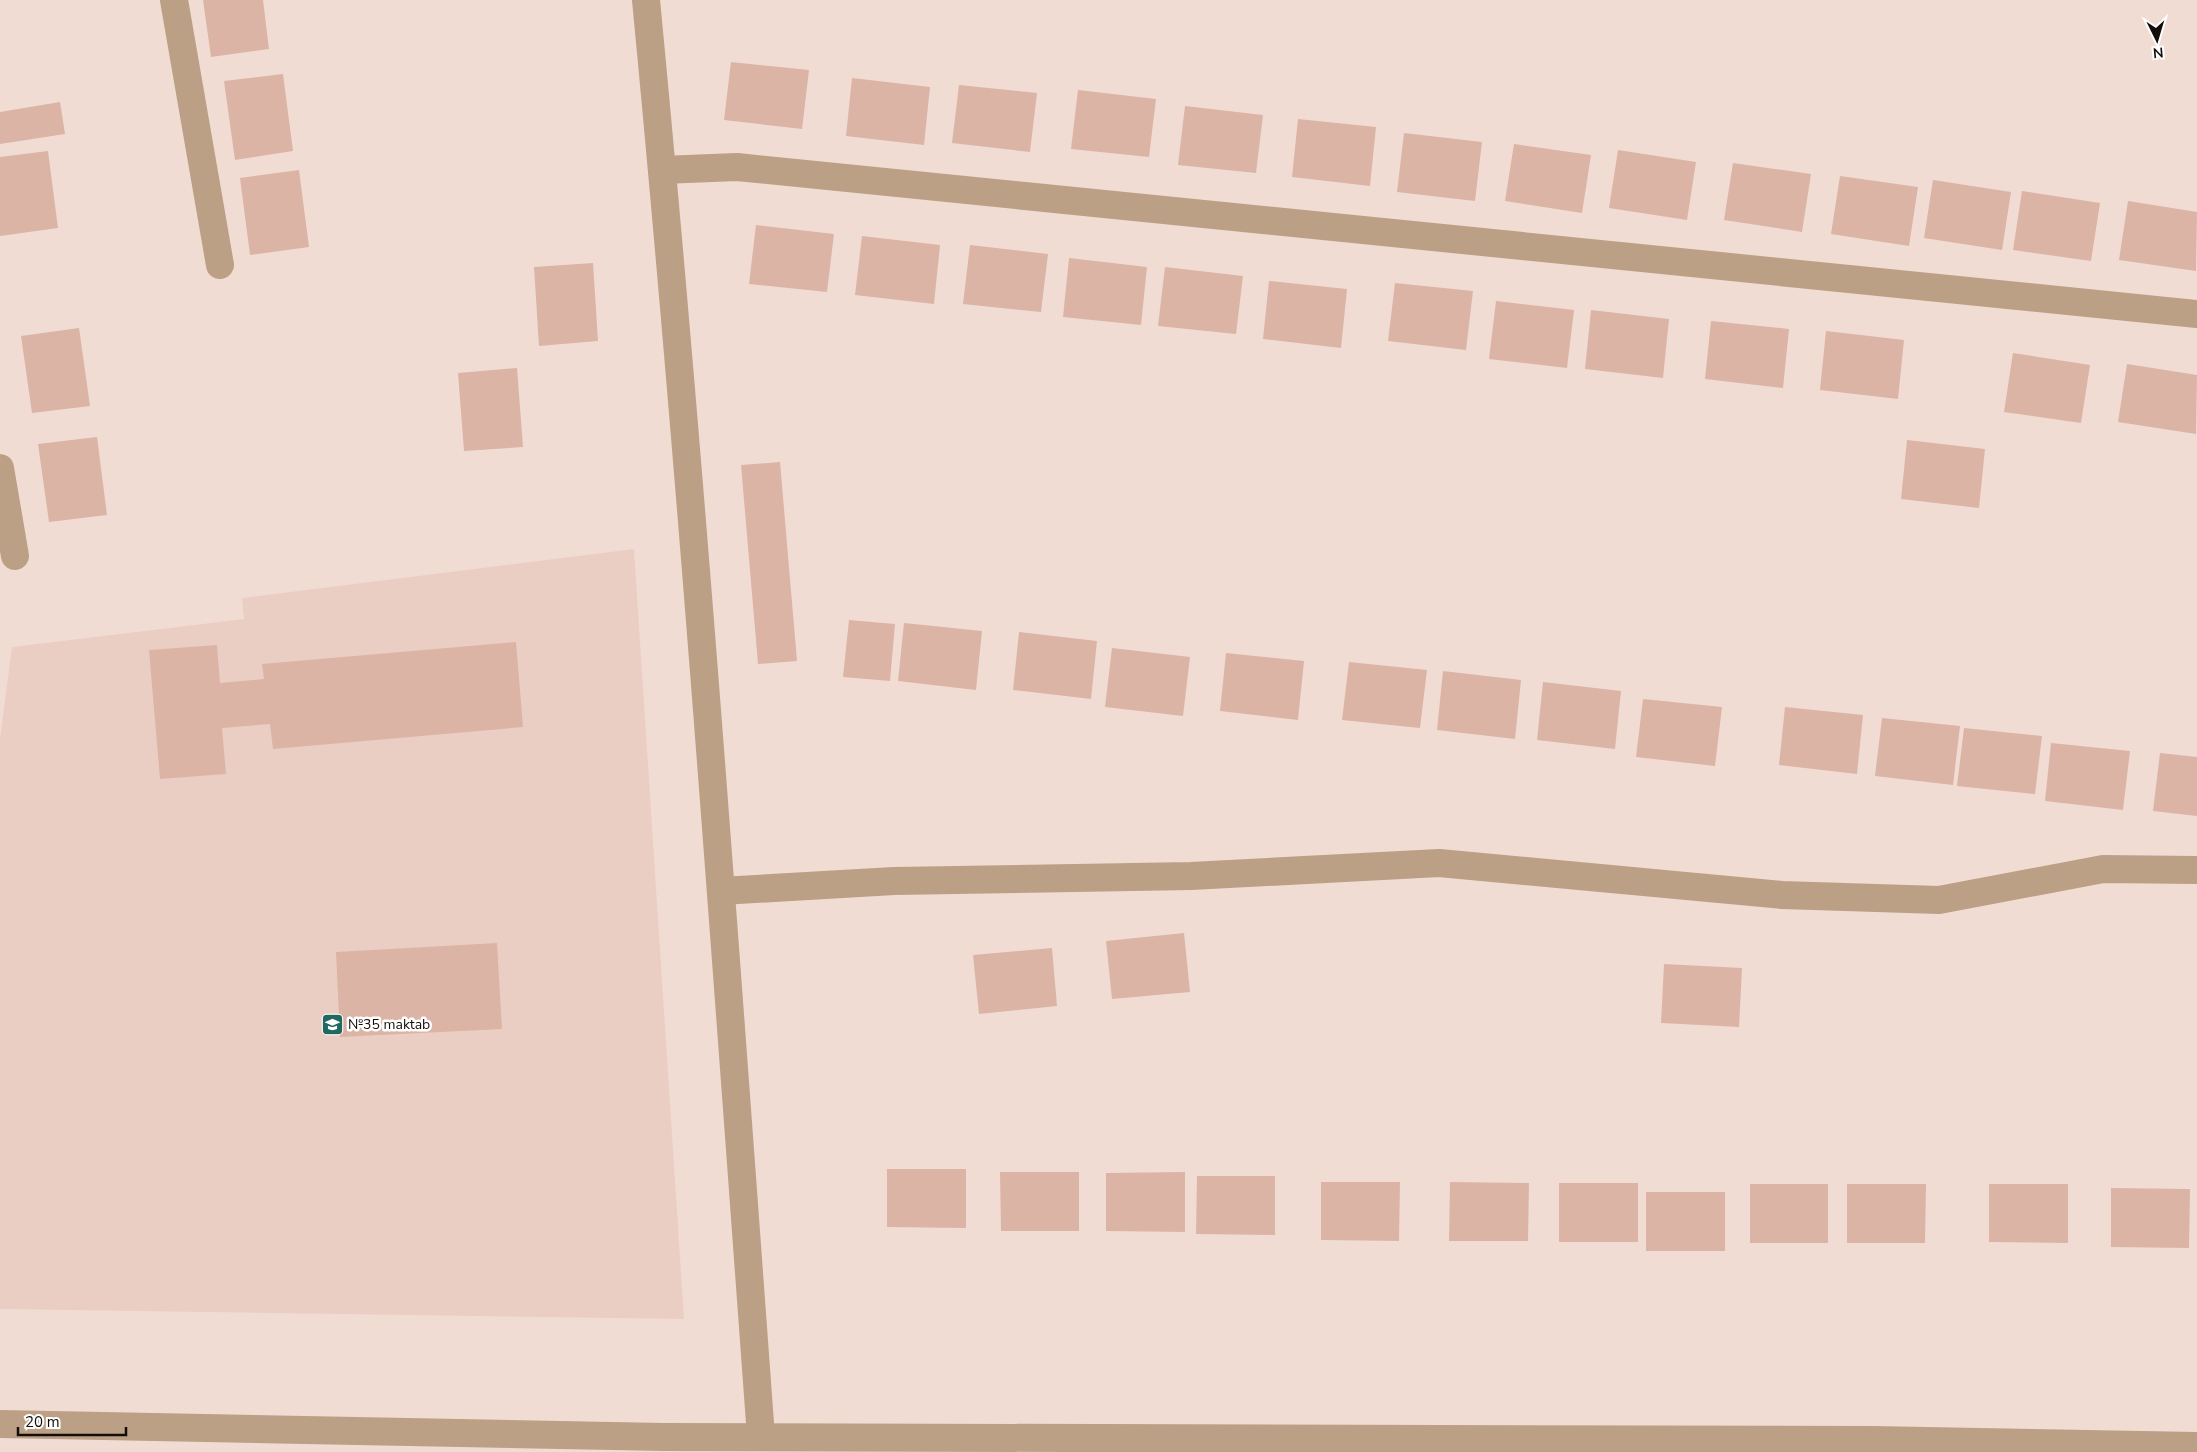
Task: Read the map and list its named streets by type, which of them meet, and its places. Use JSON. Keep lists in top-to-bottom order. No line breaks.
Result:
{"places":{"school or university":["№35 maktab"]},"scale_bar":"20 m","north":"bottom"}
